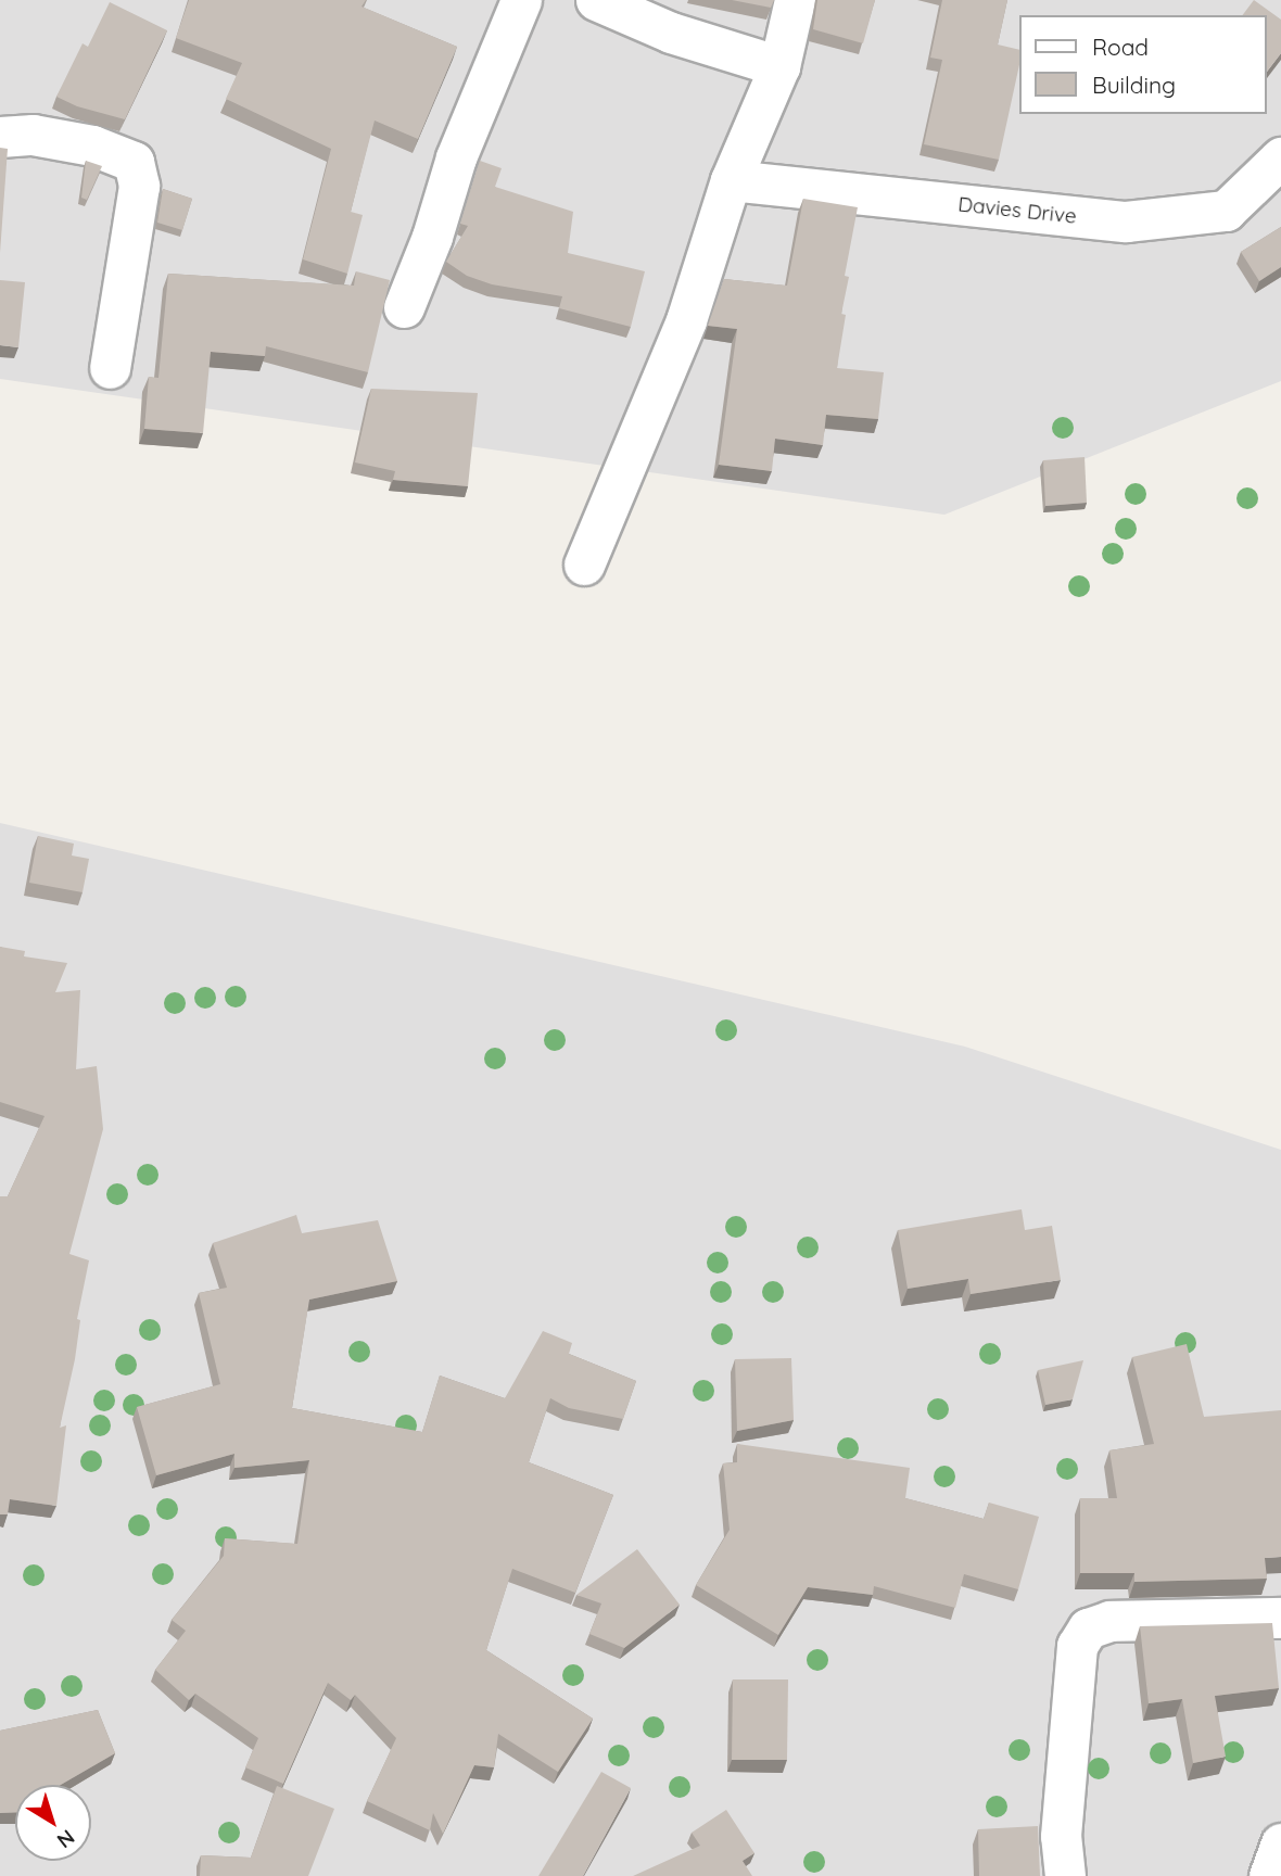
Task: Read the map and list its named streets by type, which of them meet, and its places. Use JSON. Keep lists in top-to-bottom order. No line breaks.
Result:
{"streets":{"street":["Davies Drive"]},"legend":["Road","Building"],"north":"bottom right"}
